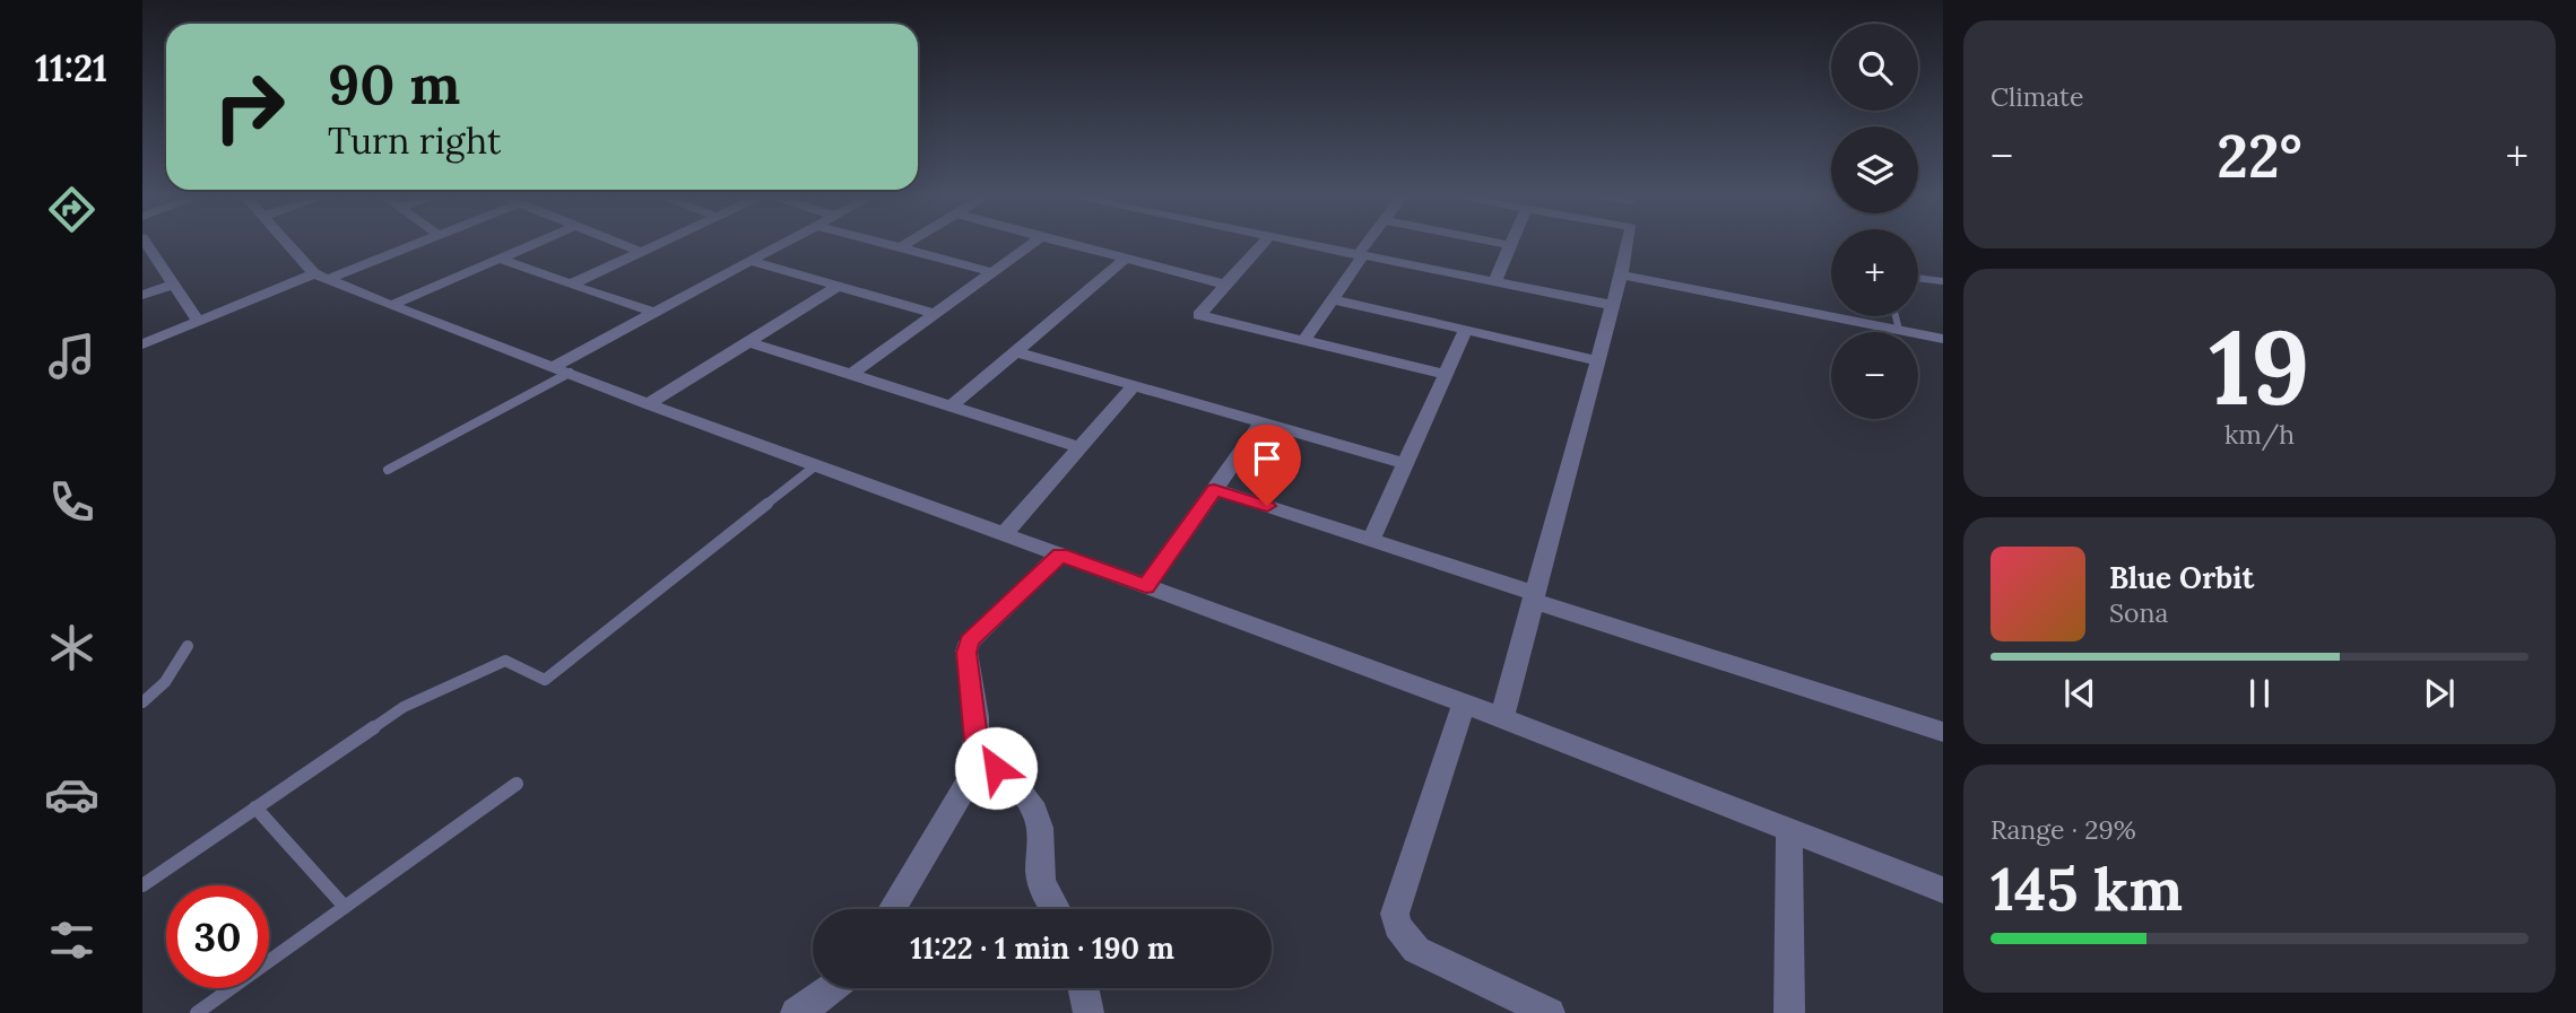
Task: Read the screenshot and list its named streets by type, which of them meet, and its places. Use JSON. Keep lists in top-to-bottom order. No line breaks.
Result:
{"page":{"tabs":"11:21","tile":["Climate",["19","km/h"],["Range · 29%","145 km"]],"map_buttons":["+","−"],"turn":["90 m","Turn right"],"heat":["−","22°","+"],"song":["Blue Orbit","Sona"],"limit":"30","trip":"11:22 · 1 min · 190 m"}}
